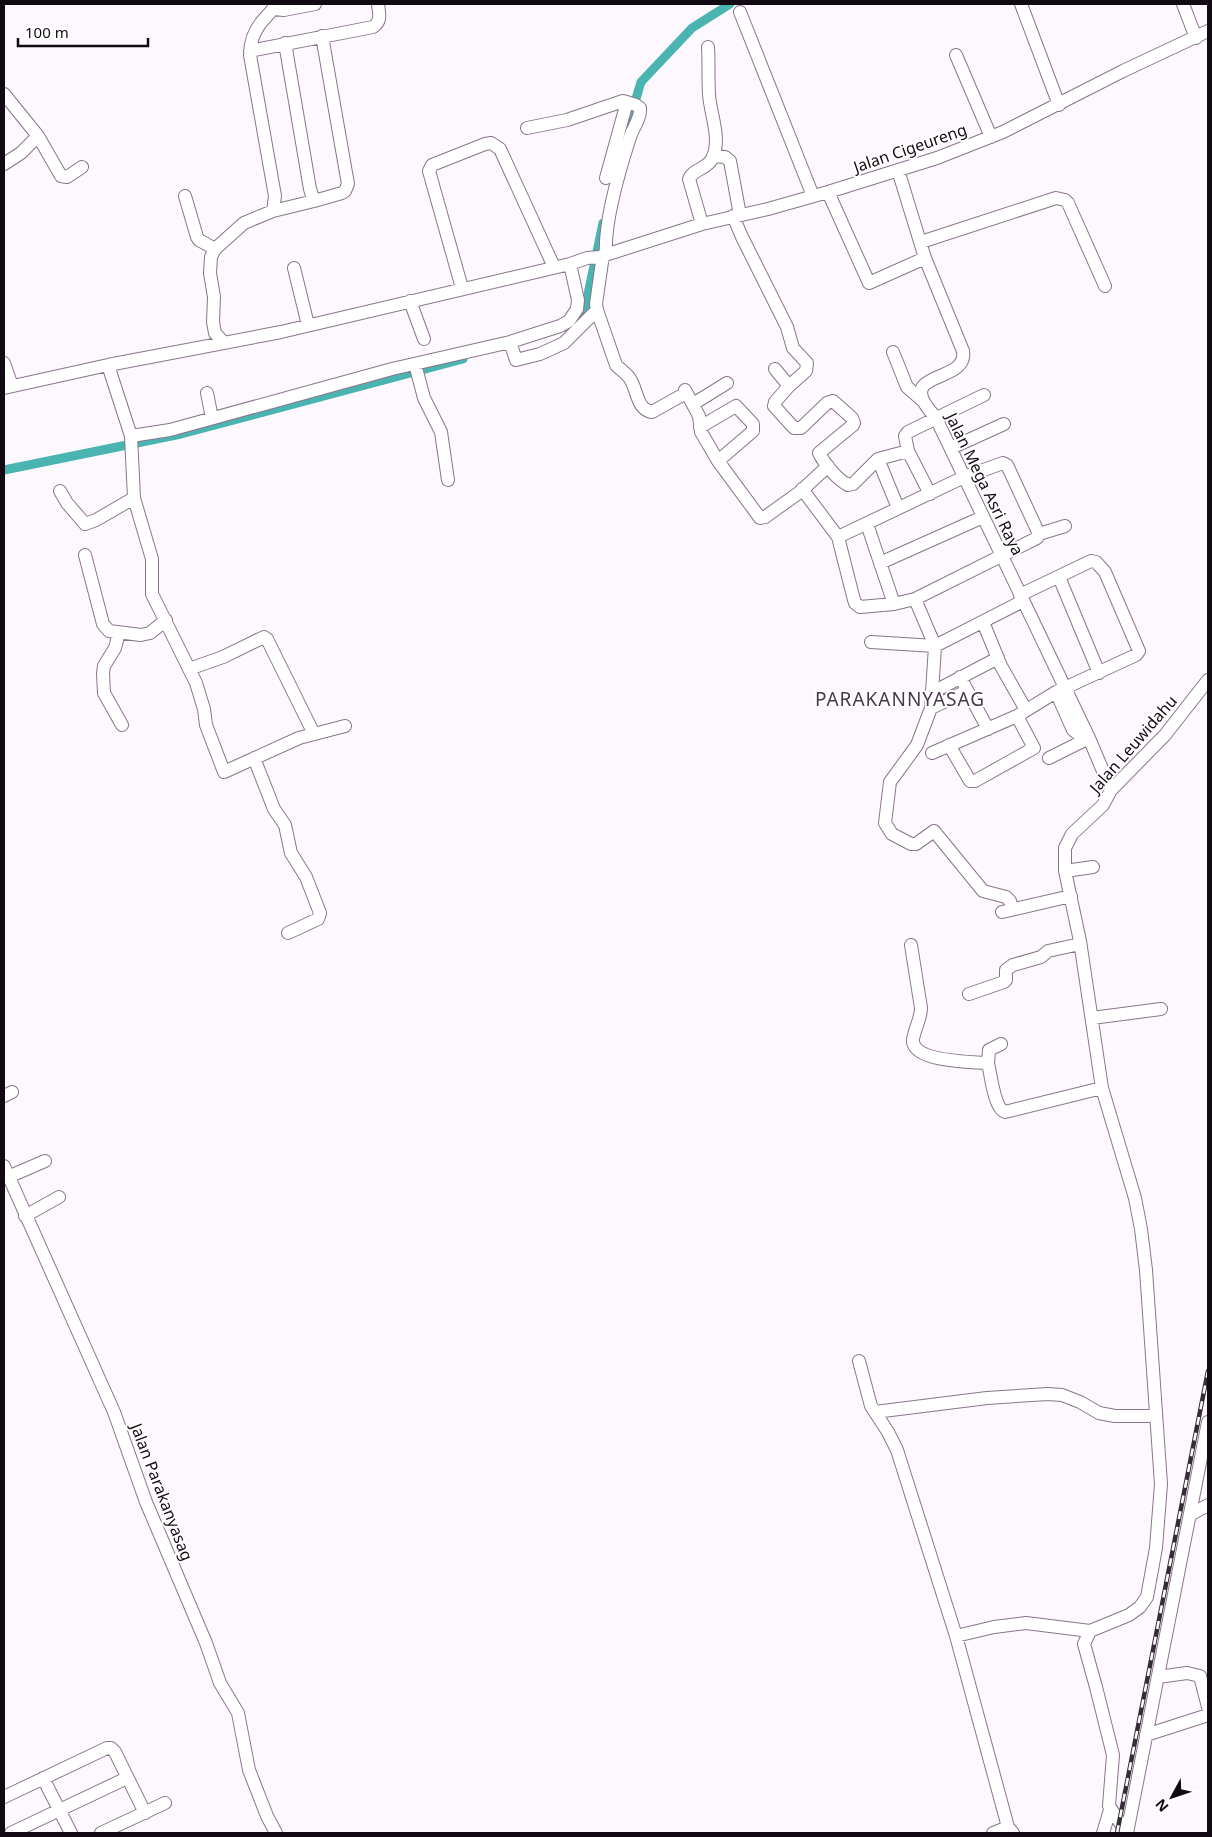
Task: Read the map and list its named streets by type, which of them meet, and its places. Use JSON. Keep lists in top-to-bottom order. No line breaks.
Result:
{"streets":{"street":["Jalan Cigeureng","Jalan Mega Asri Raya","Jalan Leuwidahu","Jalan Parakanyasag"]},"crossings":[["Jalan Mega Asri Raya","Jalan Leuwidahu"]],"districts":["PARAKANNYASAG"],"scale_bar":"100 m","north":"bottom left"}
